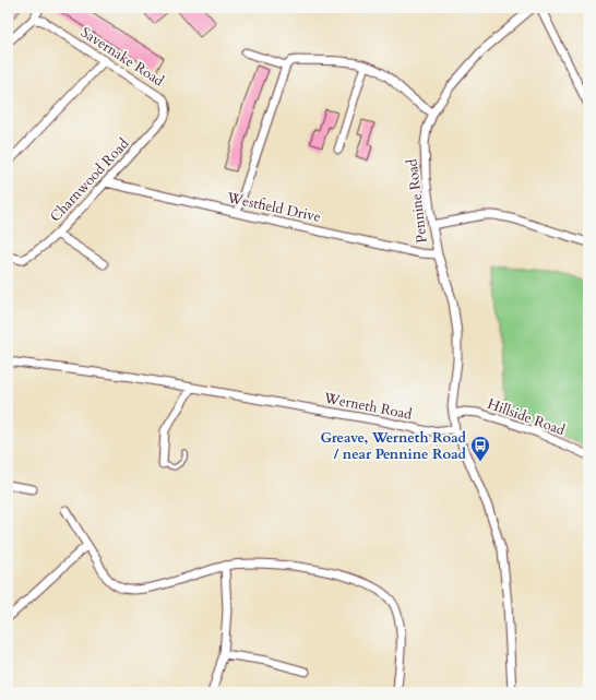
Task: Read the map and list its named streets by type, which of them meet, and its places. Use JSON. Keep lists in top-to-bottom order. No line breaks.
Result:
{"streets":{"street":["Savernake Road","Charnwood Road","Pennine Road","Westfield Drive","Werneth Road","Hillside Road"]},"crossings":[["Savernake Road","Charnwood Road"],["Charnwood Road","Westfield Drive"],["Pennine Road","Westfield Drive"],["Pennine Road","Werneth Road"],["Pennine Road","Hillside Road"]],"places":{"bus stop":["Greave, Werneth Road / near Pennine Road"]}}
